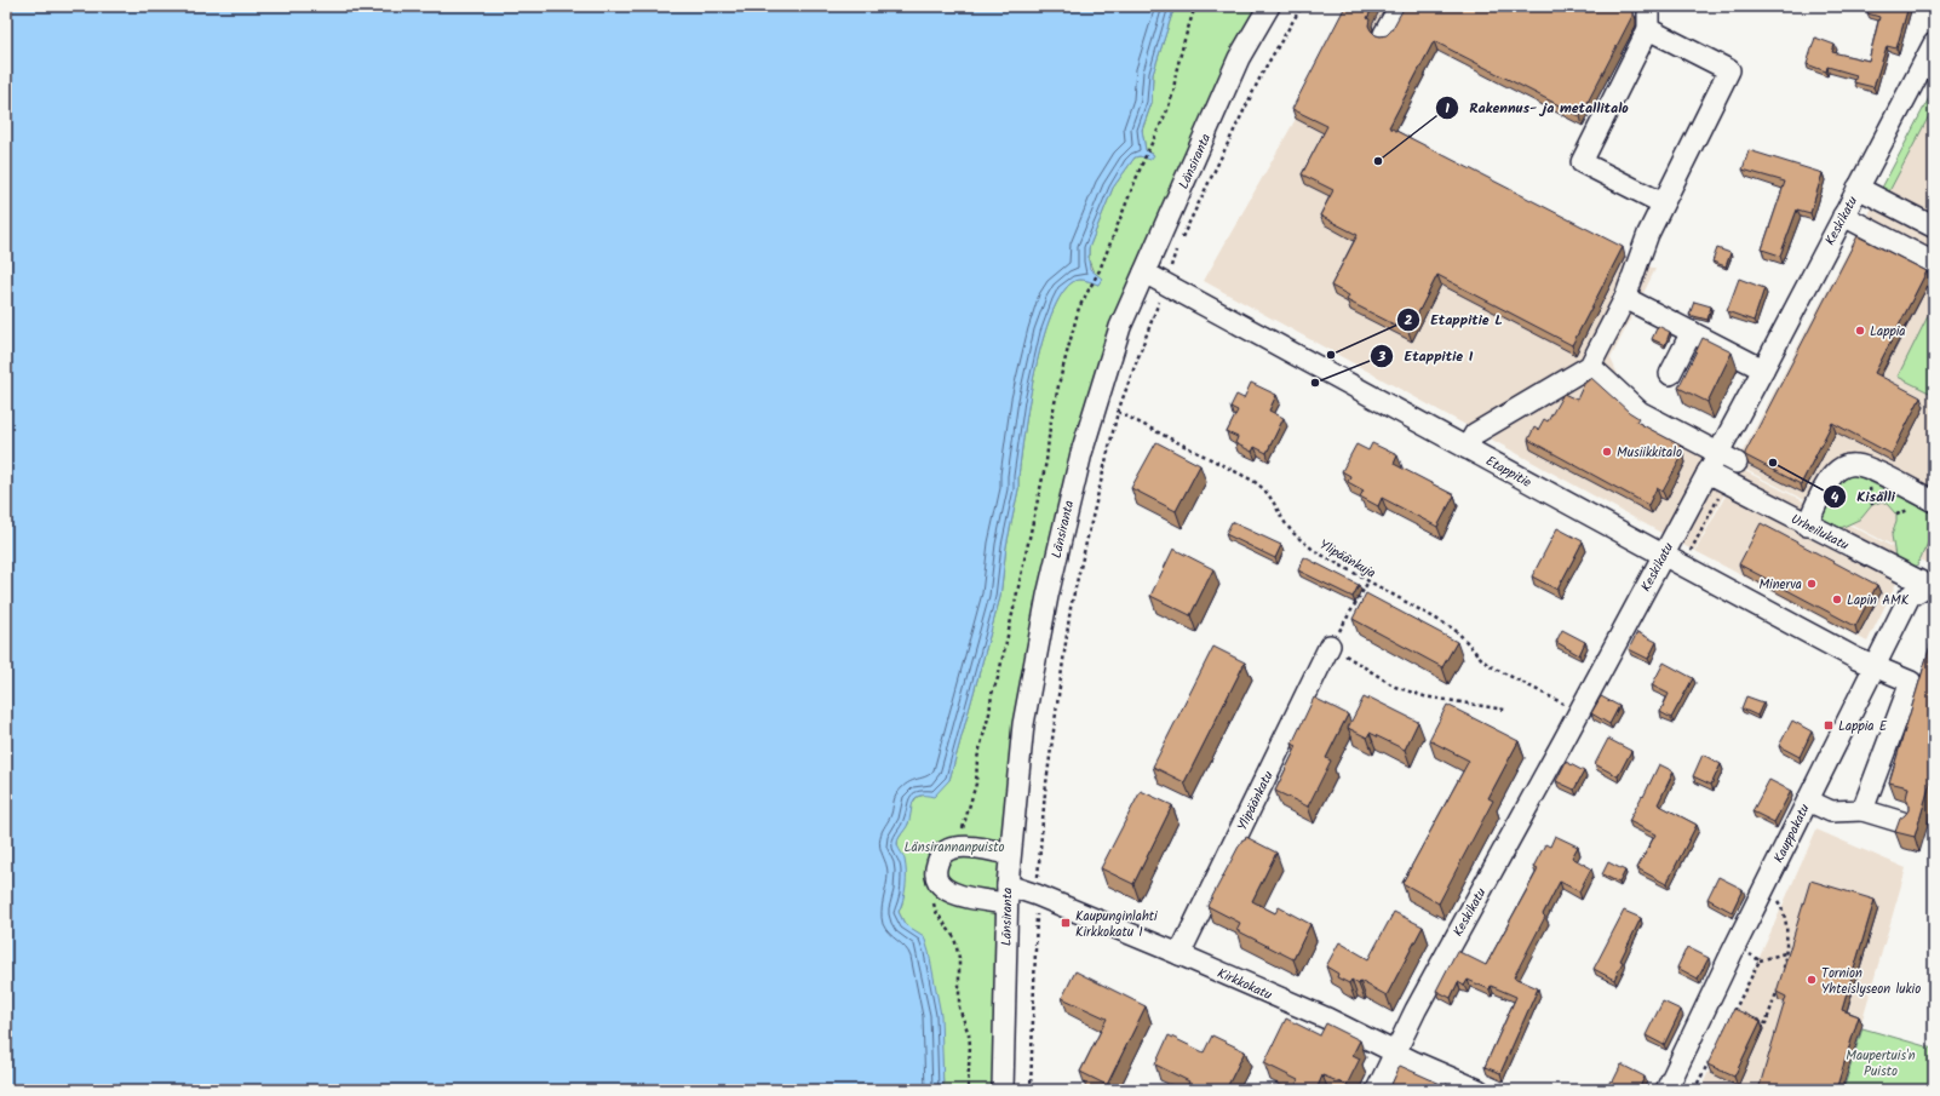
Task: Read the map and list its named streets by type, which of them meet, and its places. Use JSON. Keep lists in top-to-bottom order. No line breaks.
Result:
{"streets":{"street":["Länsiranta","Keskikatu","Etappitie","Urheilukatu","Ylipäänkatu","Kauppakatu","Kirkkokatu"],"path":["Ylipäänkuja"]},"crossings":[["Länsiranta","Etappitie"],["Länsiranta","Kirkkokatu"],["Keskikatu","Etappitie"],["Keskikatu","Urheilukatu"],["Keskikatu","Ylipäänkuja"],["Keskikatu","Kirkkokatu"],["Etappitie","Kauppakatu"],["Urheilukatu","Kauppakatu"],["Ylipäänkatu","Kirkkokatu"]],"parks":["Länsirannanpuisto","Maupertuis'n Puisto"],"places":{"other":["Rakennus- ja metallitalo","Lappia","Etappitie L","Etappitie I","Musiikkitalo","Kisälli","Minerva","Lapin AMK","Tornion Yhteislyseon lukio"],"transit":["Lappia E","Kaupunginlahti Kirkkokatu I"]}}
